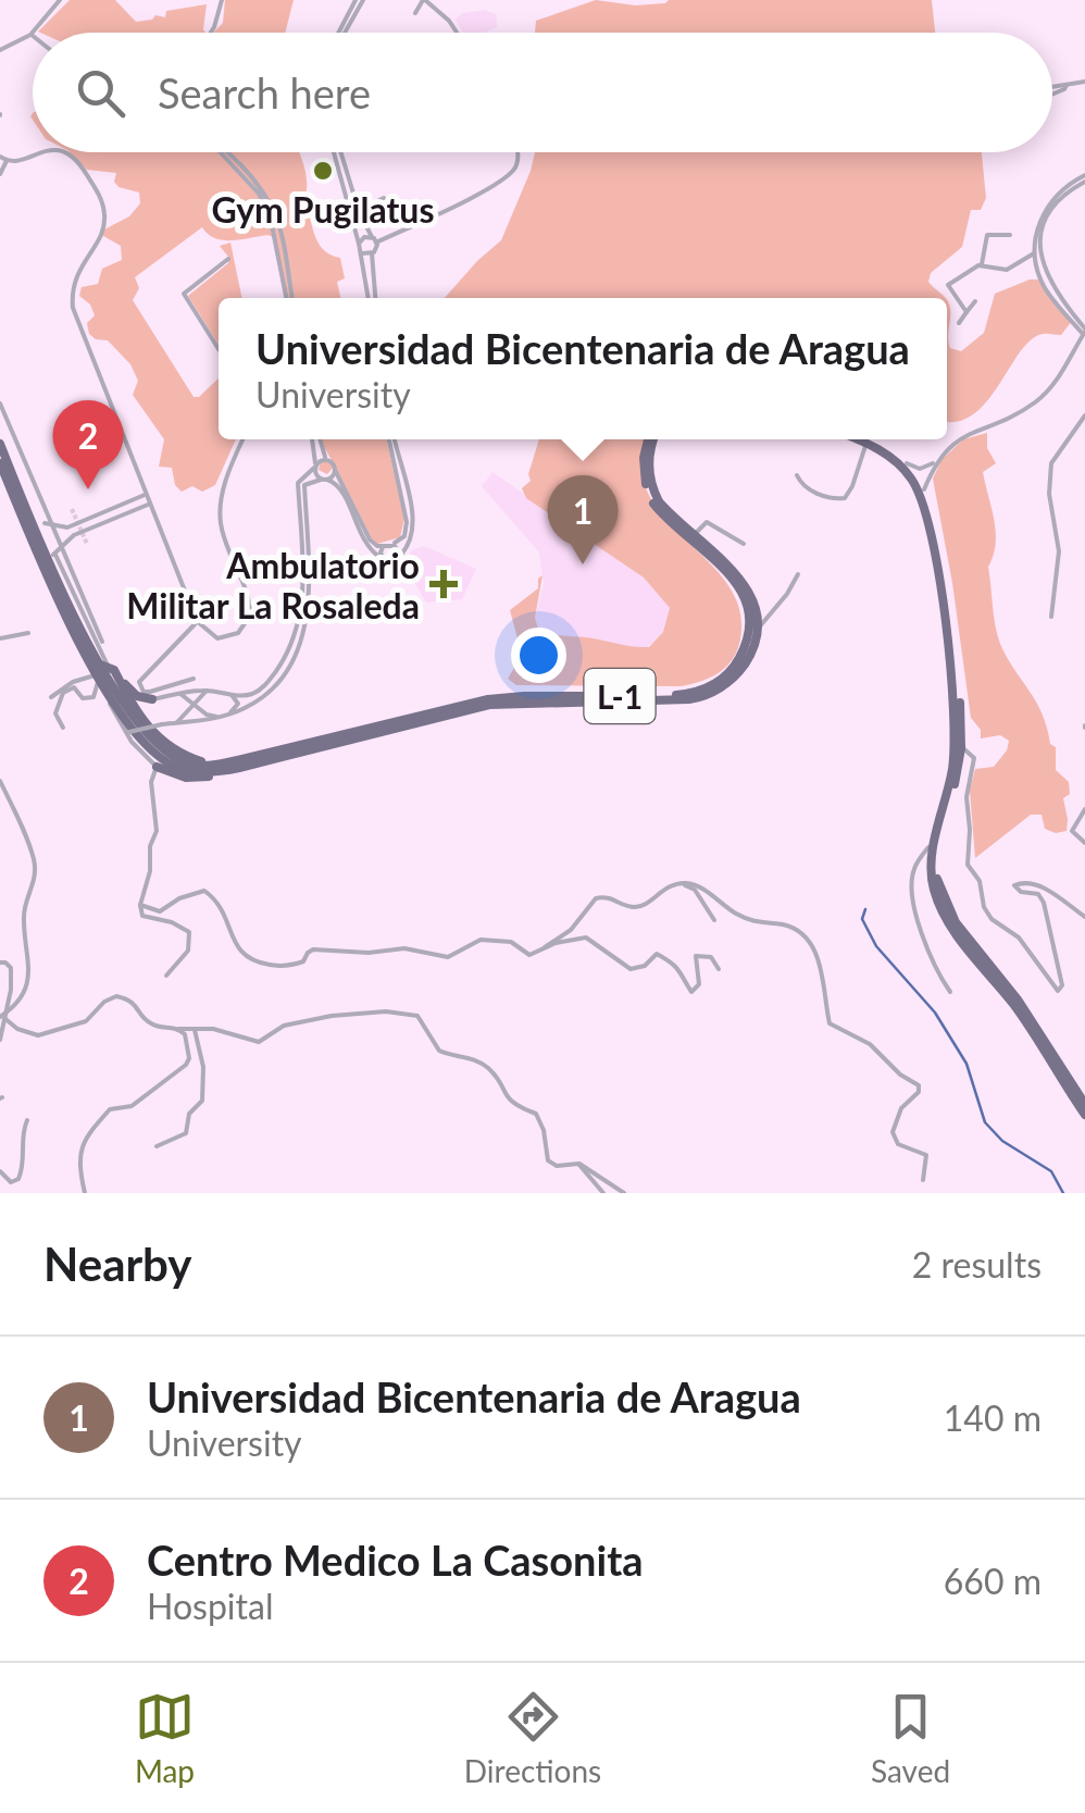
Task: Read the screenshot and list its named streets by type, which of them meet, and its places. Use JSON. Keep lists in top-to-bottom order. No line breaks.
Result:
{"streets":{"main road":["L-1"]},"places":{"other":["Gym Pugilatus"],"health":["Ambulatorio Militar La Rosaleda"]},"page":{"search":"Search here","popup":["Universidad Bicentenaria de Aragua","University"],"pins":["2","1"],"heading":["Nearby","2 results"],"list":[{"mark":"1","name":"Universidad Bicentenaria de Aragua","note":"University","value":"140 m"},{"mark":"2","name":"Centro Medico La Casonita","note":"Hospital","value":"660 m"}],"nav":["Map","Directions","Saved"]}}
